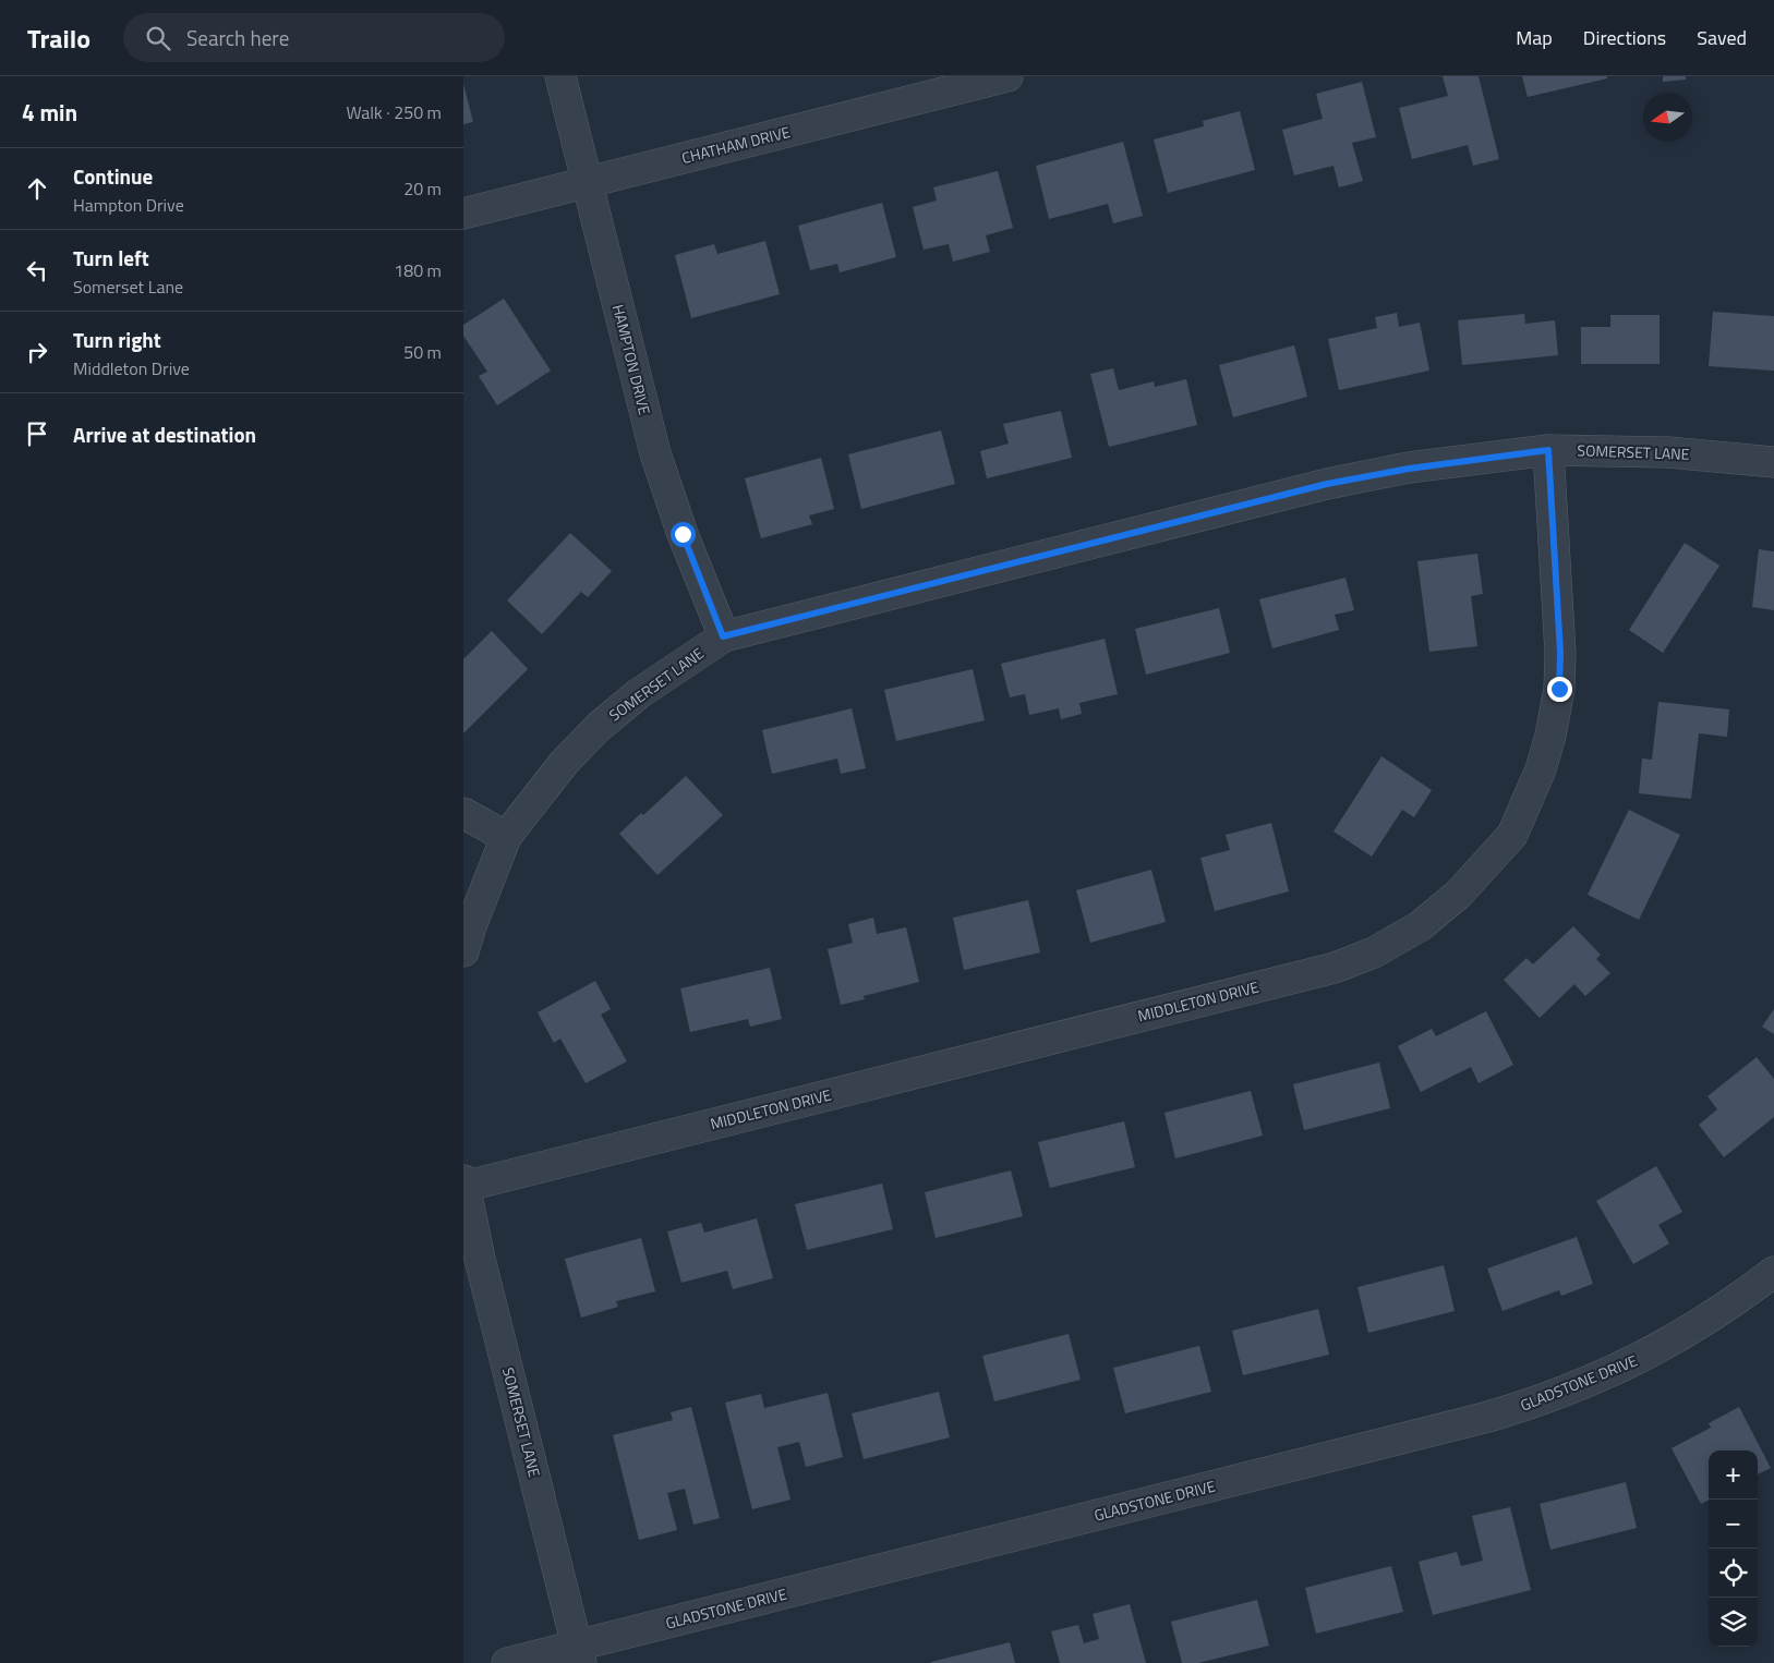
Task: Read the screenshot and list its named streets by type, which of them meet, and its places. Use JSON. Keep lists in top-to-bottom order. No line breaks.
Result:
{"streets":{"street":["CHATHAM DRIVE","HAMPTON DRIVE","SOMERSET LANE","MIDDLETON DRIVE","GLADSTONE DRIVE"]},"crossings":[["CHATHAM DRIVE","HAMPTON DRIVE"],["HAMPTON DRIVE","SOMERSET LANE"],["SOMERSET LANE","MIDDLETON DRIVE"],["SOMERSET LANE","GLADSTONE DRIVE"]],"north":"left","page":{"header":"Trailo","search":"Search here","nav":["Map","Directions","Saved"],"heading":["4 min","Walk · 250 m"],"list":[["Continue","Hampton Drive","20 m"],["Turn left","Somerset Lane","180 m"],["Turn right","Middleton Drive","50 m"],"Arrive at destination"],"map_buttons":["+","−"]}}
